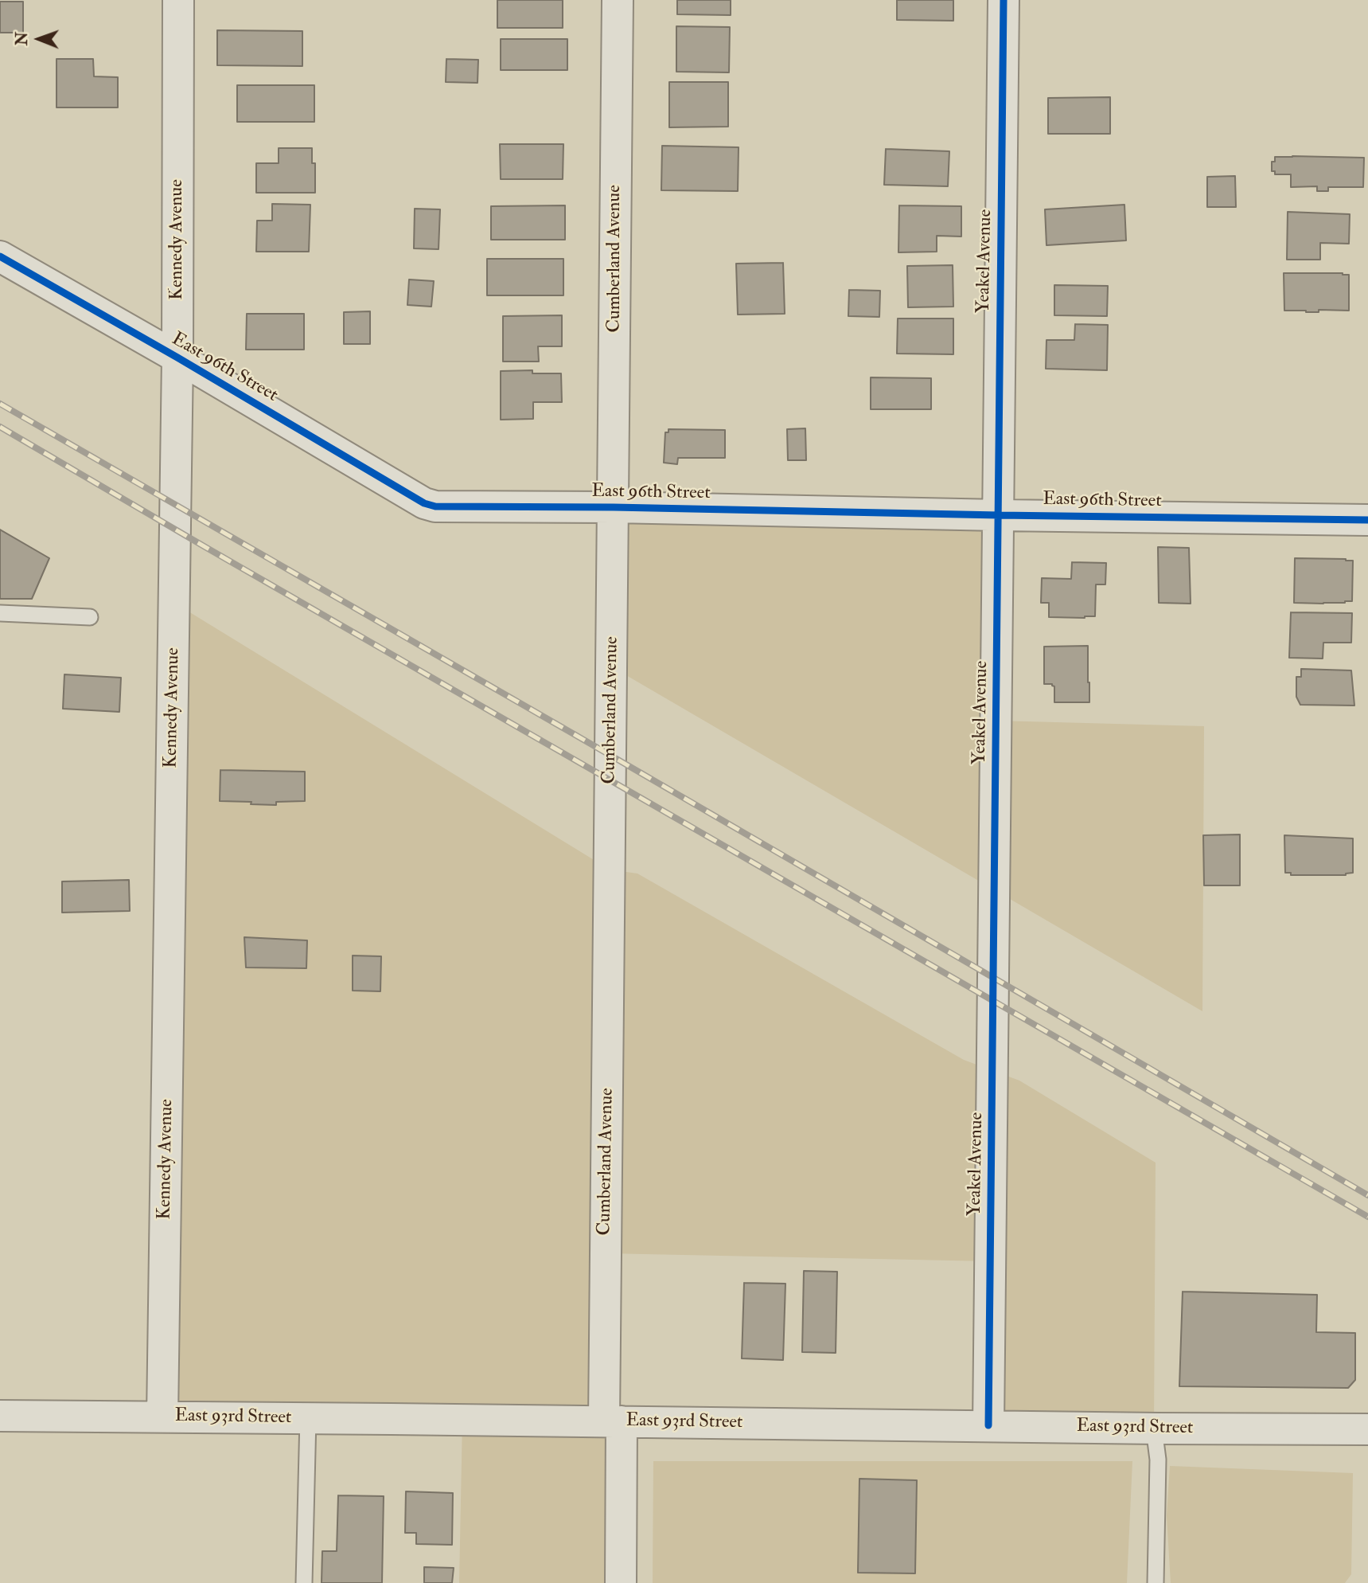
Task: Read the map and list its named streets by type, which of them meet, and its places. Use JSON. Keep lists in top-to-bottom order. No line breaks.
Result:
{"streets":{"street":["Kennedy Avenue","Cumberland Avenue","Yeakel Avenue","East 96th Street","East 93rd Street"]},"crossings":[["Kennedy Avenue","East 96th Street"],["Kennedy Avenue","East 93rd Street"],["Cumberland Avenue","East 96th Street"],["Cumberland Avenue","East 93rd Street"],["Yeakel Avenue","East 96th Street"],["Yeakel Avenue","East 93rd Street"]],"north":"left"}
